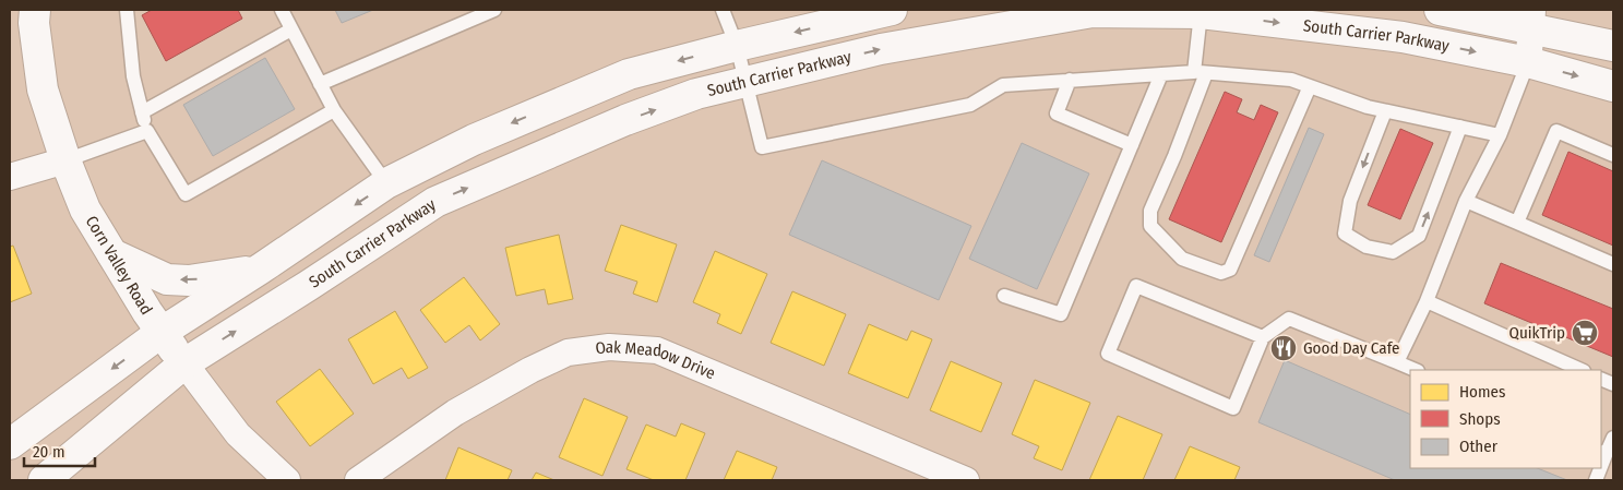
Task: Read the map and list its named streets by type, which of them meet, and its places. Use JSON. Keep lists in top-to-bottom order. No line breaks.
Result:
{"streets":{"main road":["South Carrier Parkway","Corn Valley Road"],"street":["Oak Meadow Drive"]},"crossings":[["South Carrier Parkway","Corn Valley Road"]],"places":{"supermarket":["QuikTrip"],"restaurant":["Good Day Cafe"]},"legend":["Homes","Shops","Other"],"scale_bar":"20 m"}
